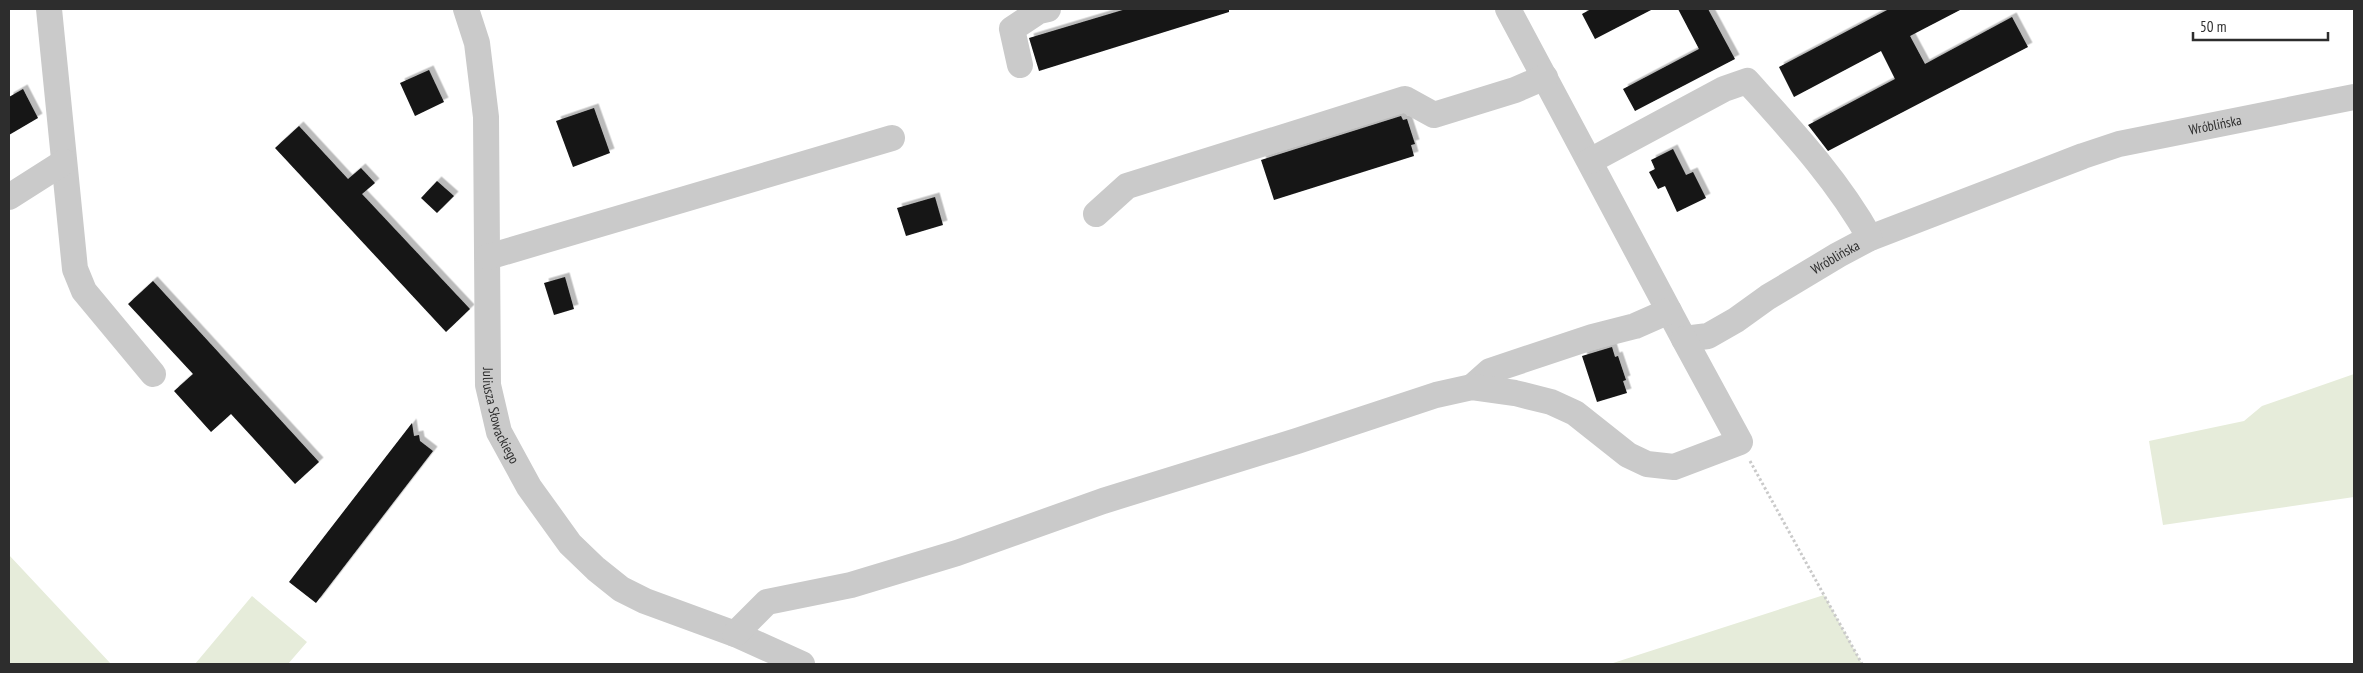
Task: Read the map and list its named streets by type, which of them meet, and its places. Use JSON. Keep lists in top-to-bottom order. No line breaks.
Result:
{"streets":{"street":["Wróblińska","Juliusza Słowackiego"]},"scale_bar":"50 m"}
